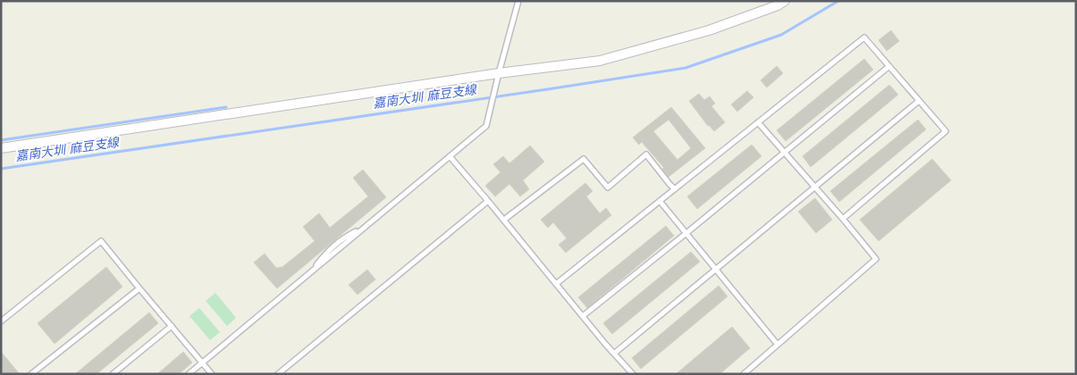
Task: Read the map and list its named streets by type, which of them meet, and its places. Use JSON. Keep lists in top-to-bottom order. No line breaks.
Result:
{"water":["嘉南大圳 麻豆支線"]}
